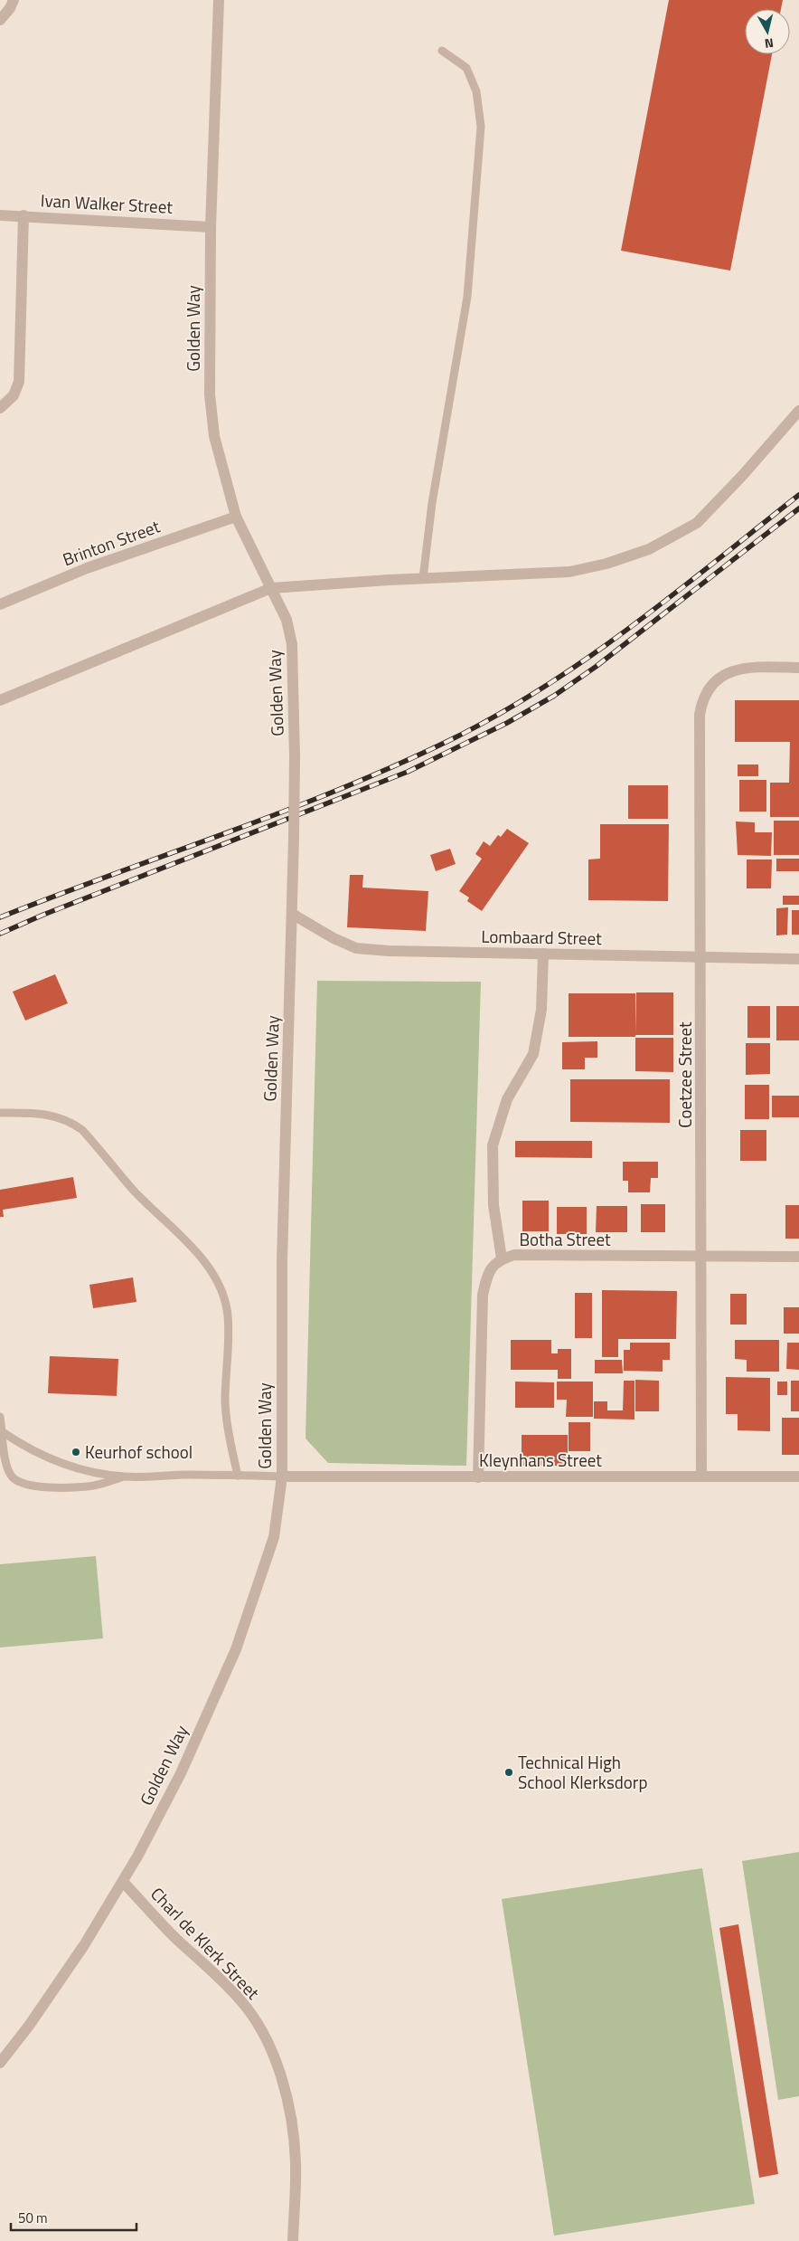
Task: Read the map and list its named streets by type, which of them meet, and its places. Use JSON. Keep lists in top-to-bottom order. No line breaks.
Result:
{"streets":{"street":["Ivan Walker Street","Golden Way","Brinton Street","Lombaard Street","Coetzee Street","Botha Street","Kleynhans Street","Charl de Klerk Street"]},"crossings":[["Ivan Walker Street","Golden Way"],["Golden Way","Brinton Street"],["Golden Way","Lombaard Street"],["Golden Way","Kleynhans Street"],["Golden Way","Charl de Klerk Street"],["Lombaard Street","Coetzee Street"],["Coetzee Street","Botha Street"],["Coetzee Street","Kleynhans Street"],["Botha Street","Kleynhans Street"]],"places":["Keurhof school","Technical High School Klerksdorp"],"scale_bar":"50 m","north":"bottom"}
